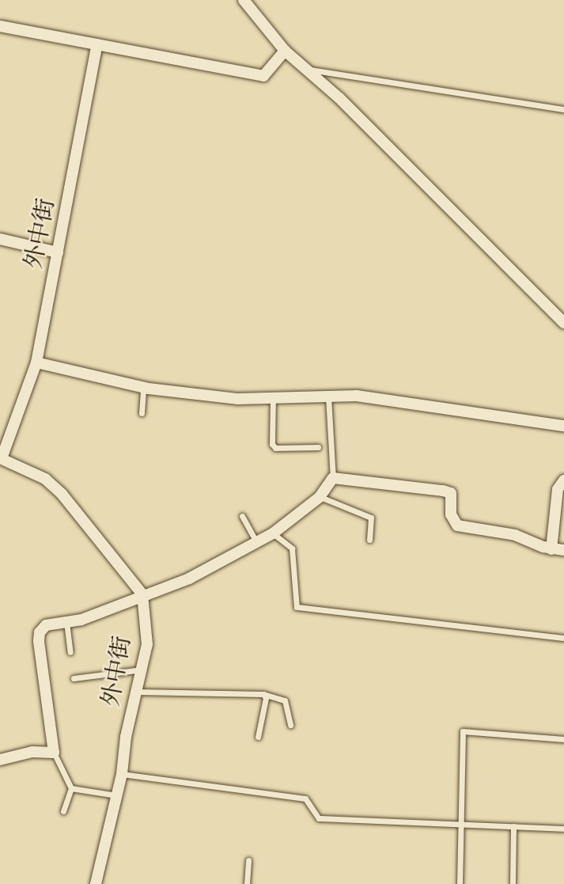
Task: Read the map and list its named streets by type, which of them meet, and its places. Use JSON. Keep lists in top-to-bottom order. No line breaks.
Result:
{"streets":{"street":["外中街"]}}
